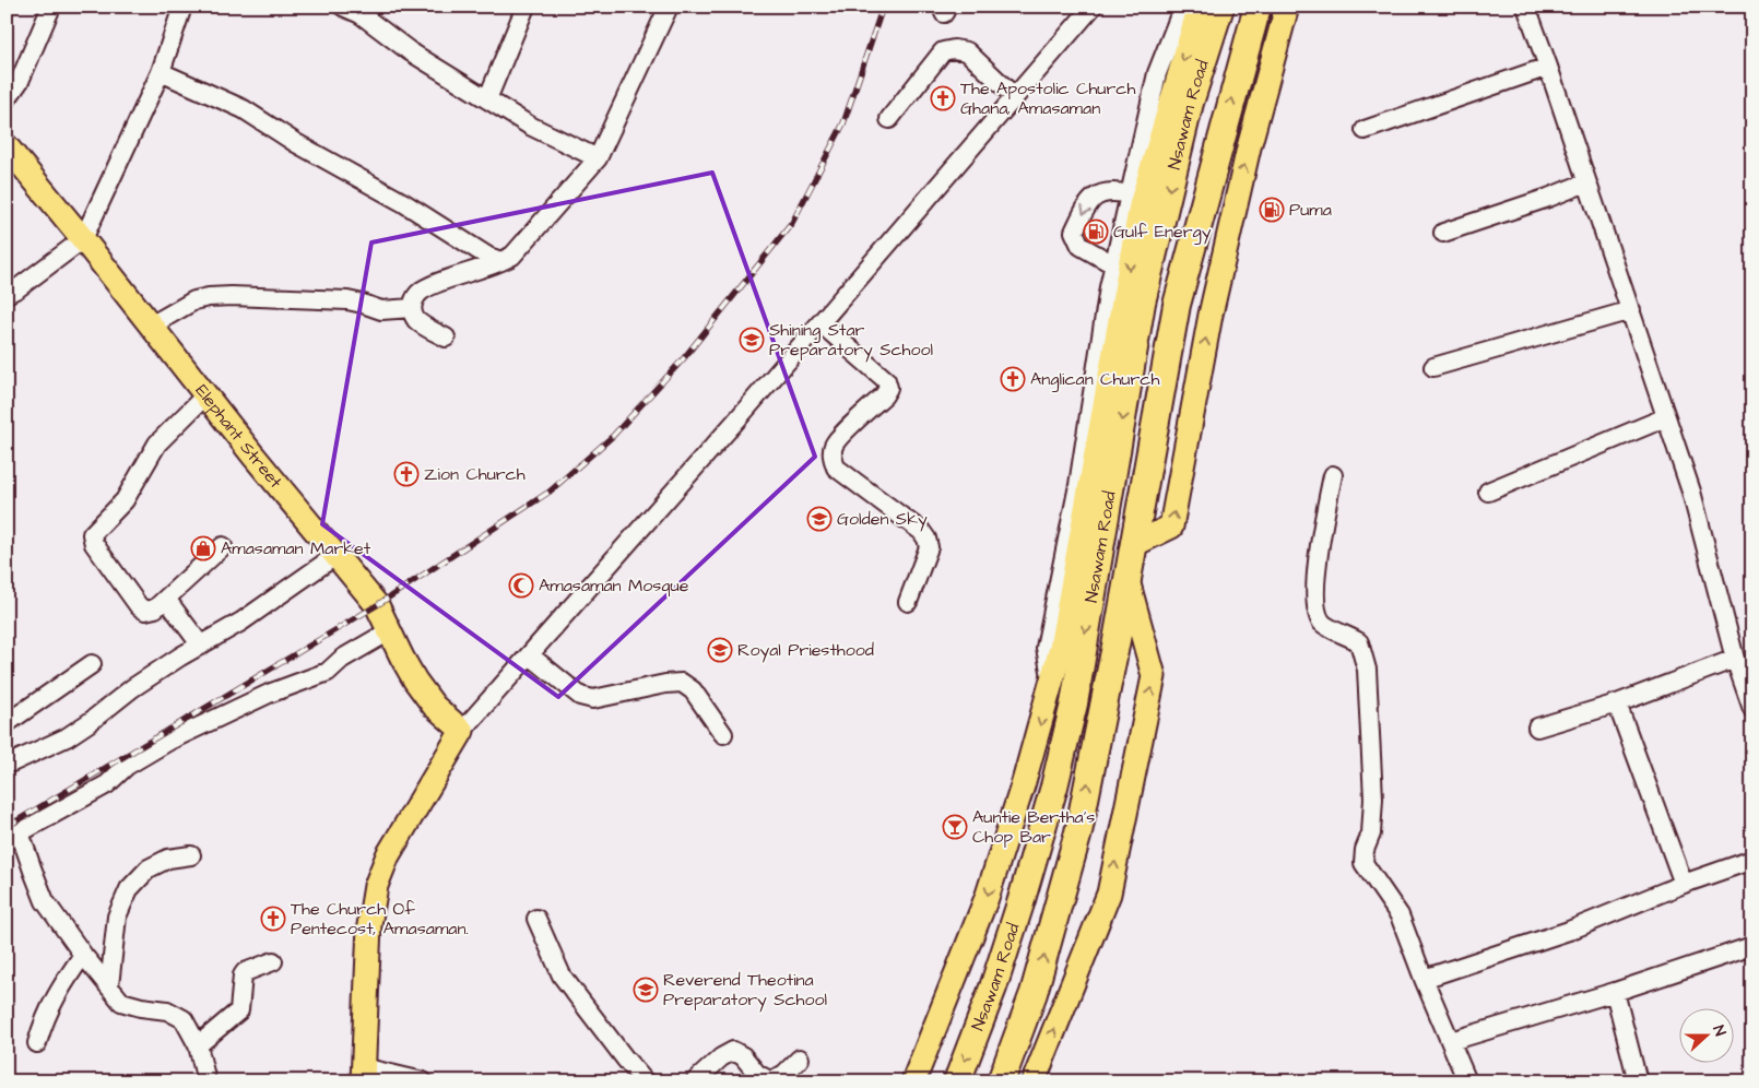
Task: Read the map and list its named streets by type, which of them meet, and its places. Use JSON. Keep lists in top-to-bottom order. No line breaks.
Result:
{"streets":{"highway":["Nsawam Road"],"main road":["Elephant Street"]},"places":{"church":["The Apostolic Church Ghana, Amasaman","Anglican Church","Zion Church","The Church Of Pentecost, Amasaman."],"fuel station":["Puma","Gulf Energy"],"school or university":["Shining Star Preparatory School","Golden Sky","Royal Priesthood","Reverend Theotina Preparatory School"],"shop":["Amasaman Market"],"mosque":["Amasaman Mosque"],"bar":["Auntie Bertha's Chop Bar"]},"north":"right"}
